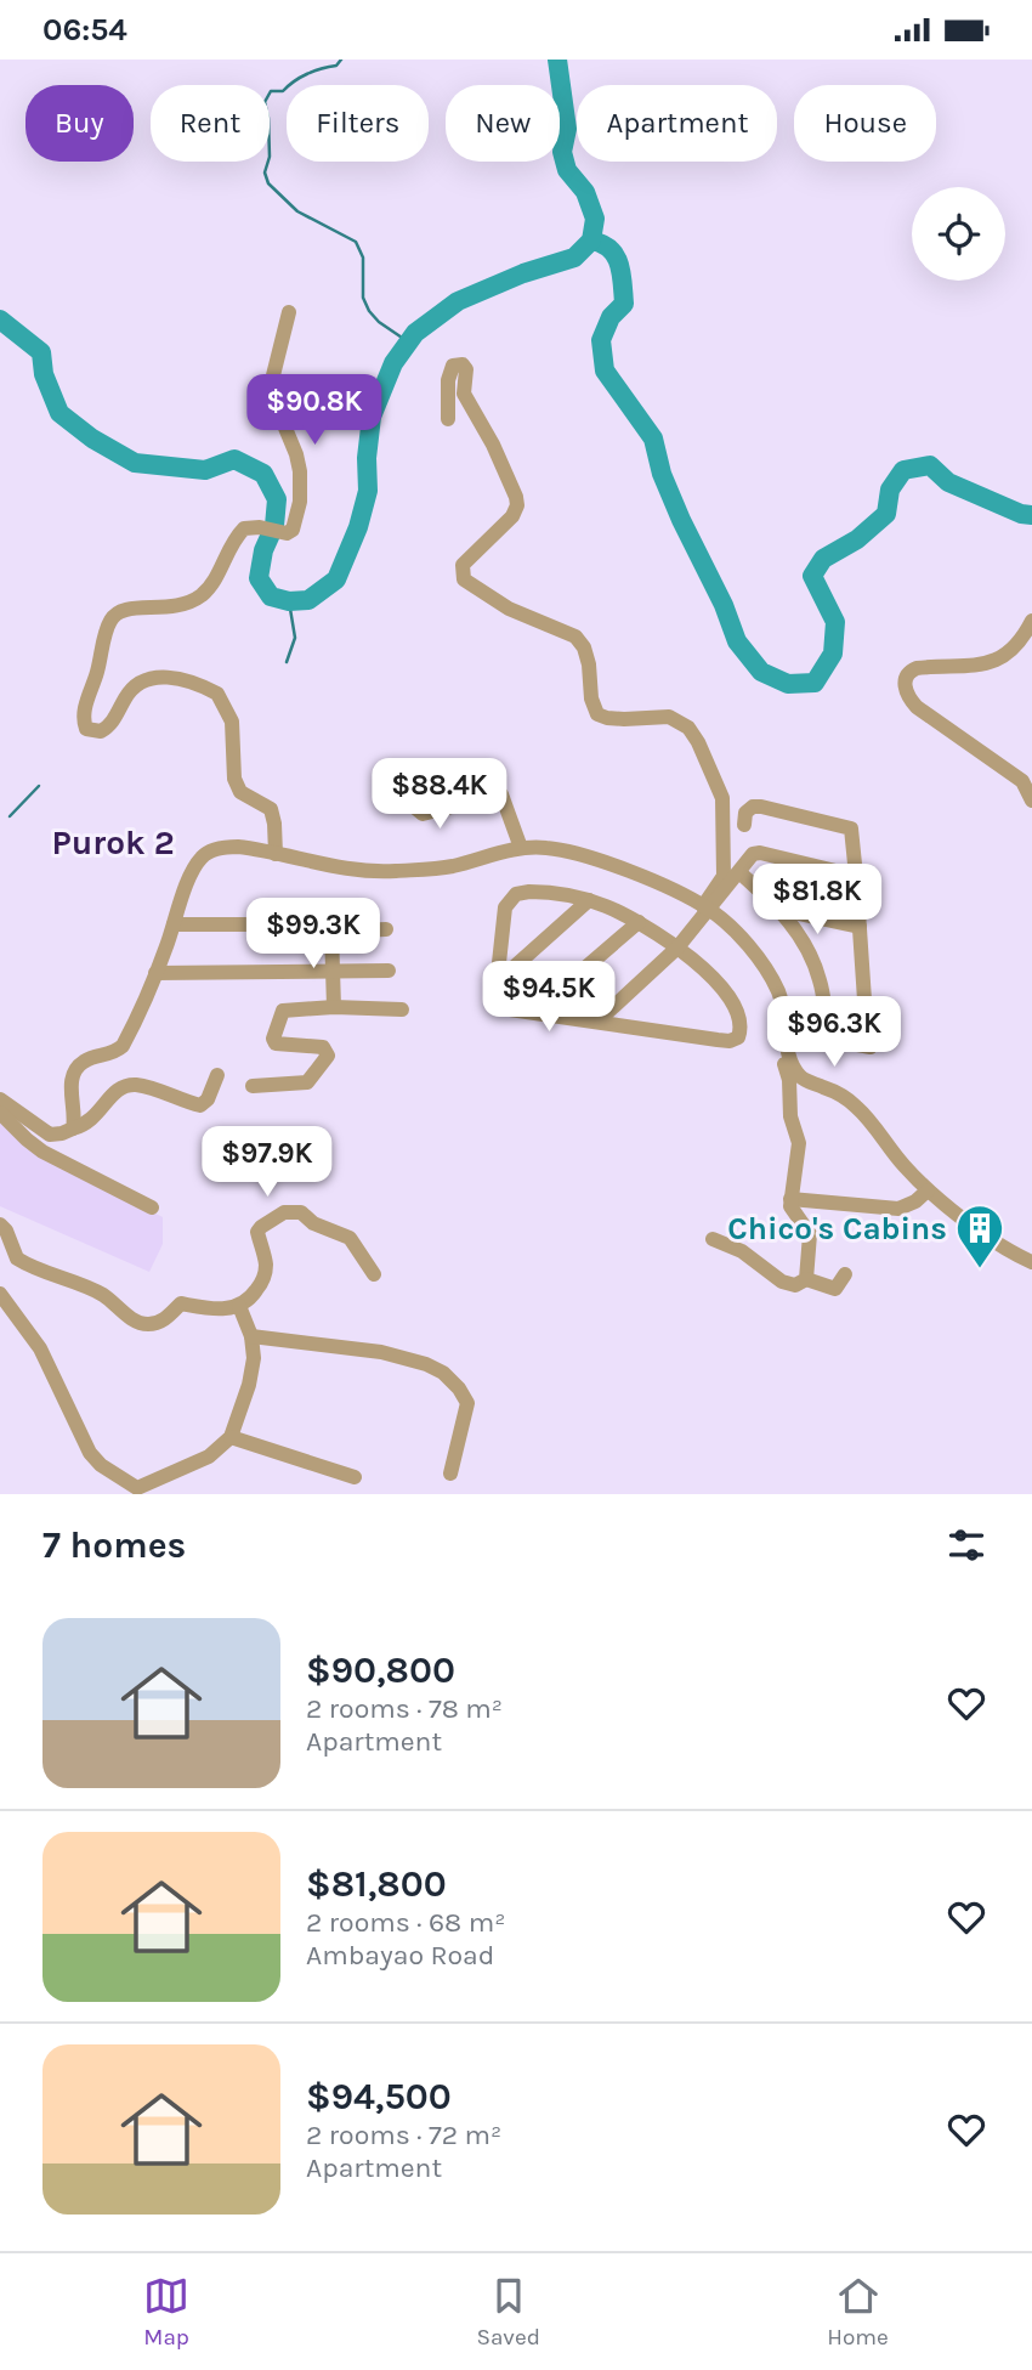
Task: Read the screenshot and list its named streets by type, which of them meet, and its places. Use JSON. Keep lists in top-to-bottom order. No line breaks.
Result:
{"districts":["Purok 2"],"places":{"building":["Chico's Cabins"]},"page":{"status":"06:54","chip":["Buy","Rent","Filters","New","Apartment","House"],"price":["$90.8K","$88.4K","$81.8K","$99.3K","$94.5K","$96.3K","$97.9K"],"heading":"7 homes","list":[{"name":"$90,800","note":"2 rooms · 78 m² · Apartment"},{"name":"$81,800","note":"2 rooms · 68 m² · Ambayao Road"},{"name":"$94,500","note":"2 rooms · 72 m² · Apartment"}],"tabs":["Map","Saved","Home"]}}
